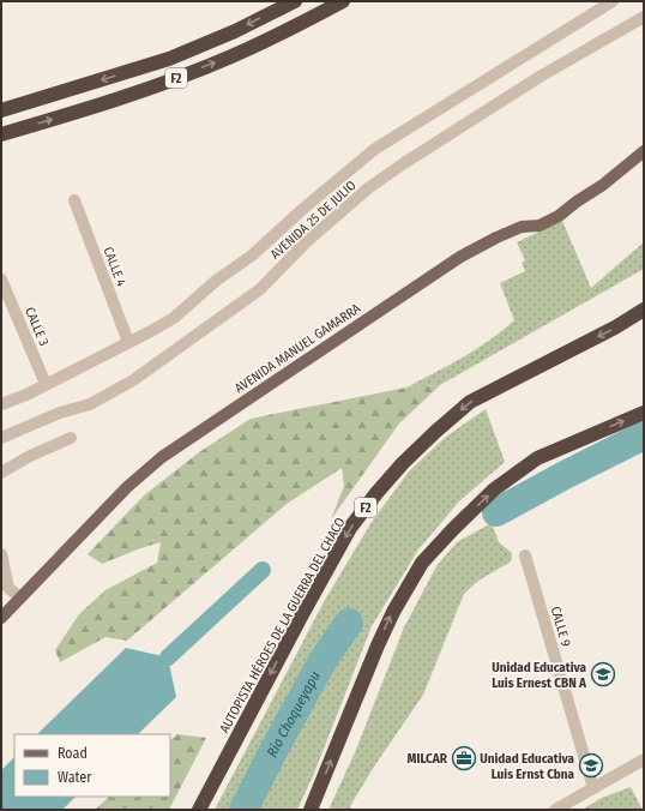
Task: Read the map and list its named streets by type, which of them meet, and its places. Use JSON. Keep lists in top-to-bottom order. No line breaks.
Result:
{"streets":{"highway":["F2","AUTOPISTA HÉROES DE LA GUERRA DEL CHACO"],"main road":["AVENIDA MANUEL GAMARRA"],"street":["AVENIDA 25 DE JULIO","CALLE 4","CALLE 3","CALLE 9"]},"crossings":[["AVENIDA 25 DE JULIO","CALLE 4"],["AVENIDA 25 DE JULIO","CALLE 3"]],"water":["Río Choqueyapu"],"places":{"school or university":["Unidad Educativa Luis Ernest CBN A","Unidad Educativa Luis Ernst Cbna"],"office":["MILCAR"]},"legend":["Road","Water"]}
